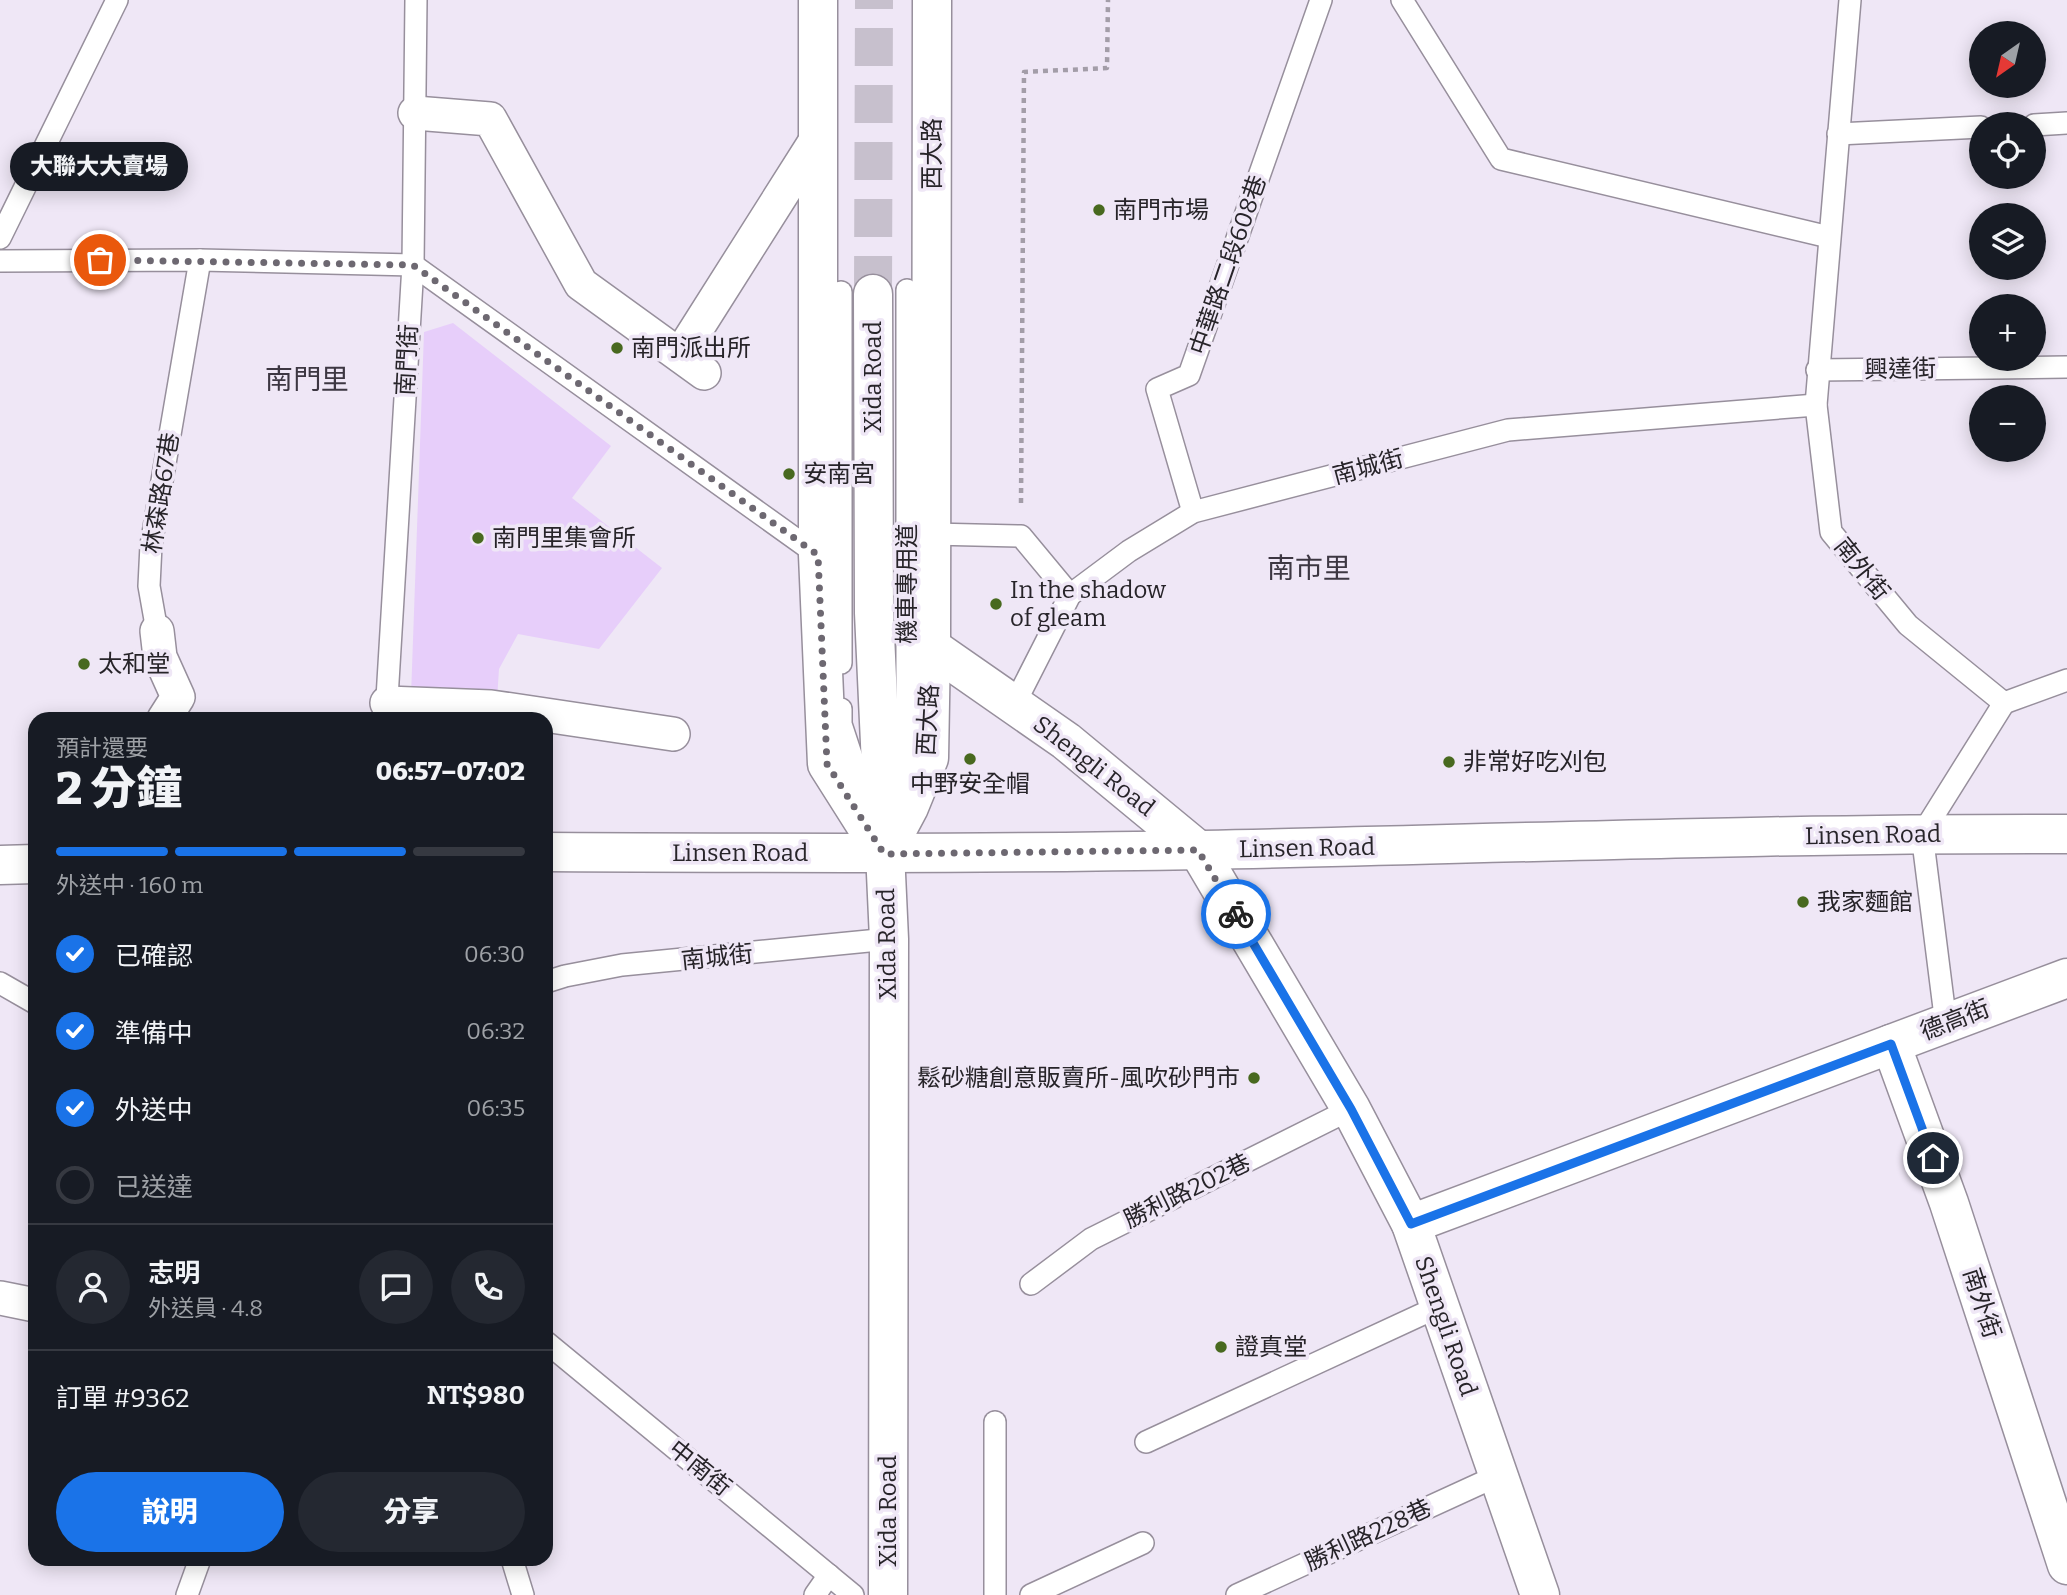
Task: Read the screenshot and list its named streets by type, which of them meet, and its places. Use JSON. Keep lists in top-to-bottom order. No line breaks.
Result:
{"streets":{"street":["西大路","Xida Road","林森路67巷","南外街","Shengli Road","Linsen Road","德高街"],"lane":["中華路二段608巷","南門街","興達街","南城街","勝利路202巷","中南街","勝利路228巷"]},"crossings":[["西大路","Xida Road"],["西大路","Shengli Road"],["西大路","Linsen Road"],["中華路二段608巷","南城街"],["興達街","南外街"],["Xida Road","南城街"],["Xida Road","Linsen Road"],["南城街","南外街"],["南城街","Shengli Road"],["南外街","德高街"],["Shengli Road","Linsen Road"],["Shengli Road","德高街"],["Shengli Road","勝利路202巷"],["Shengli Road","勝利路228巷"]],"districts":["南門里","南市里"],"places":["南門市場","大聯大大賣場","南門派出所","安南宮","南門里集會所","In the shadow of gleam","太和堂","中野安全帽","非常好吃刈包","我家麵館","鬆砂糖創意販賣所-風吹砂門市","證真堂"],"north":"bottom left","page":{"map_buttons":["+","−"],"bubble":"大聯大大賣場","heading":["2 分鐘","預計還要","06:57–07:02"],"panel":["志明","外送員 · 4.8","訂單 #9362","NT$980"],"bar":"外送中 · 160 m","list":[["已確認","06:30"],["準備中","06:32"],["外送中","06:35"],"已送達"],"buttons":["說明","分享"]}}
